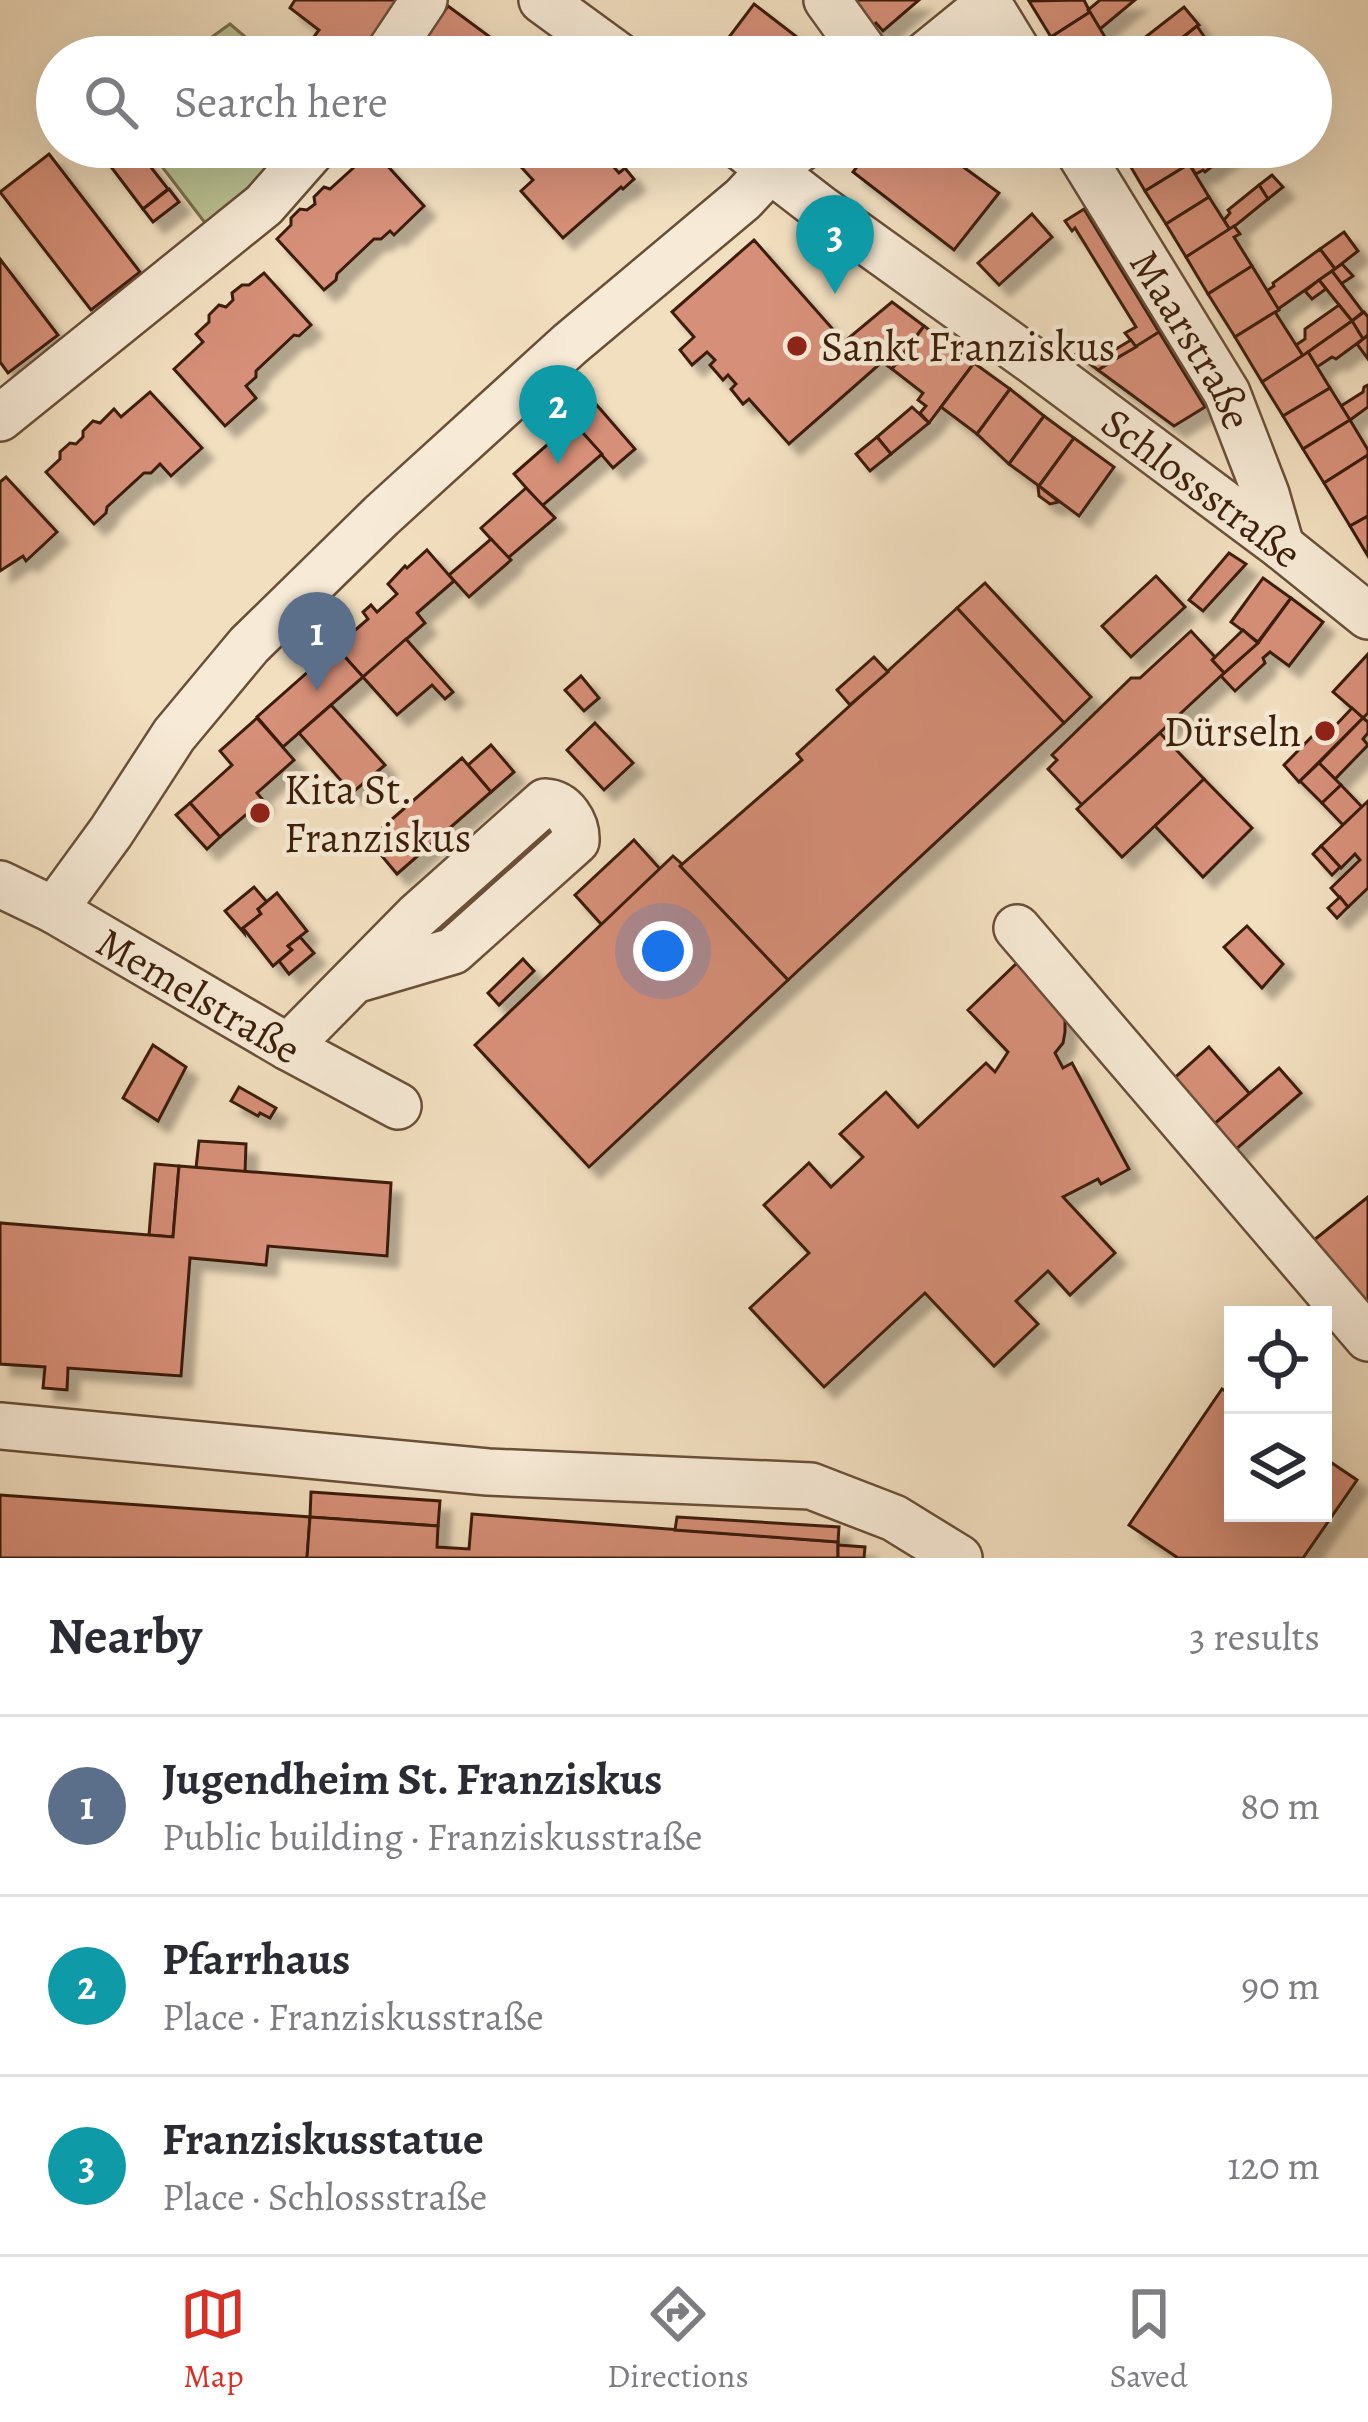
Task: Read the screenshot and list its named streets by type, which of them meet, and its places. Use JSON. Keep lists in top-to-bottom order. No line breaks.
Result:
{"streets":{"street":["Maarstraße","Schlossstraße","Memelstraße"]},"crossings":[["Maarstraße","Schlossstraße"]],"places":["Sankt Franziskus","Dürseln","Kita St. Franziskus"],"page":{"search":"Search here","pins":["3","2","1"],"heading":["Nearby","3 results"],"list":[{"mark":"1","name":"Jugendheim St. Franziskus","note":"Public building · Franziskusstraße","value":"80 m"},{"mark":"2","name":"Pfarrhaus","note":"Place · Franziskusstraße","value":"90 m"},{"mark":"3","name":"Franziskusstatue","note":"Place · Schlossstraße","value":"120 m"}],"nav":["Map","Directions","Saved"]}}
